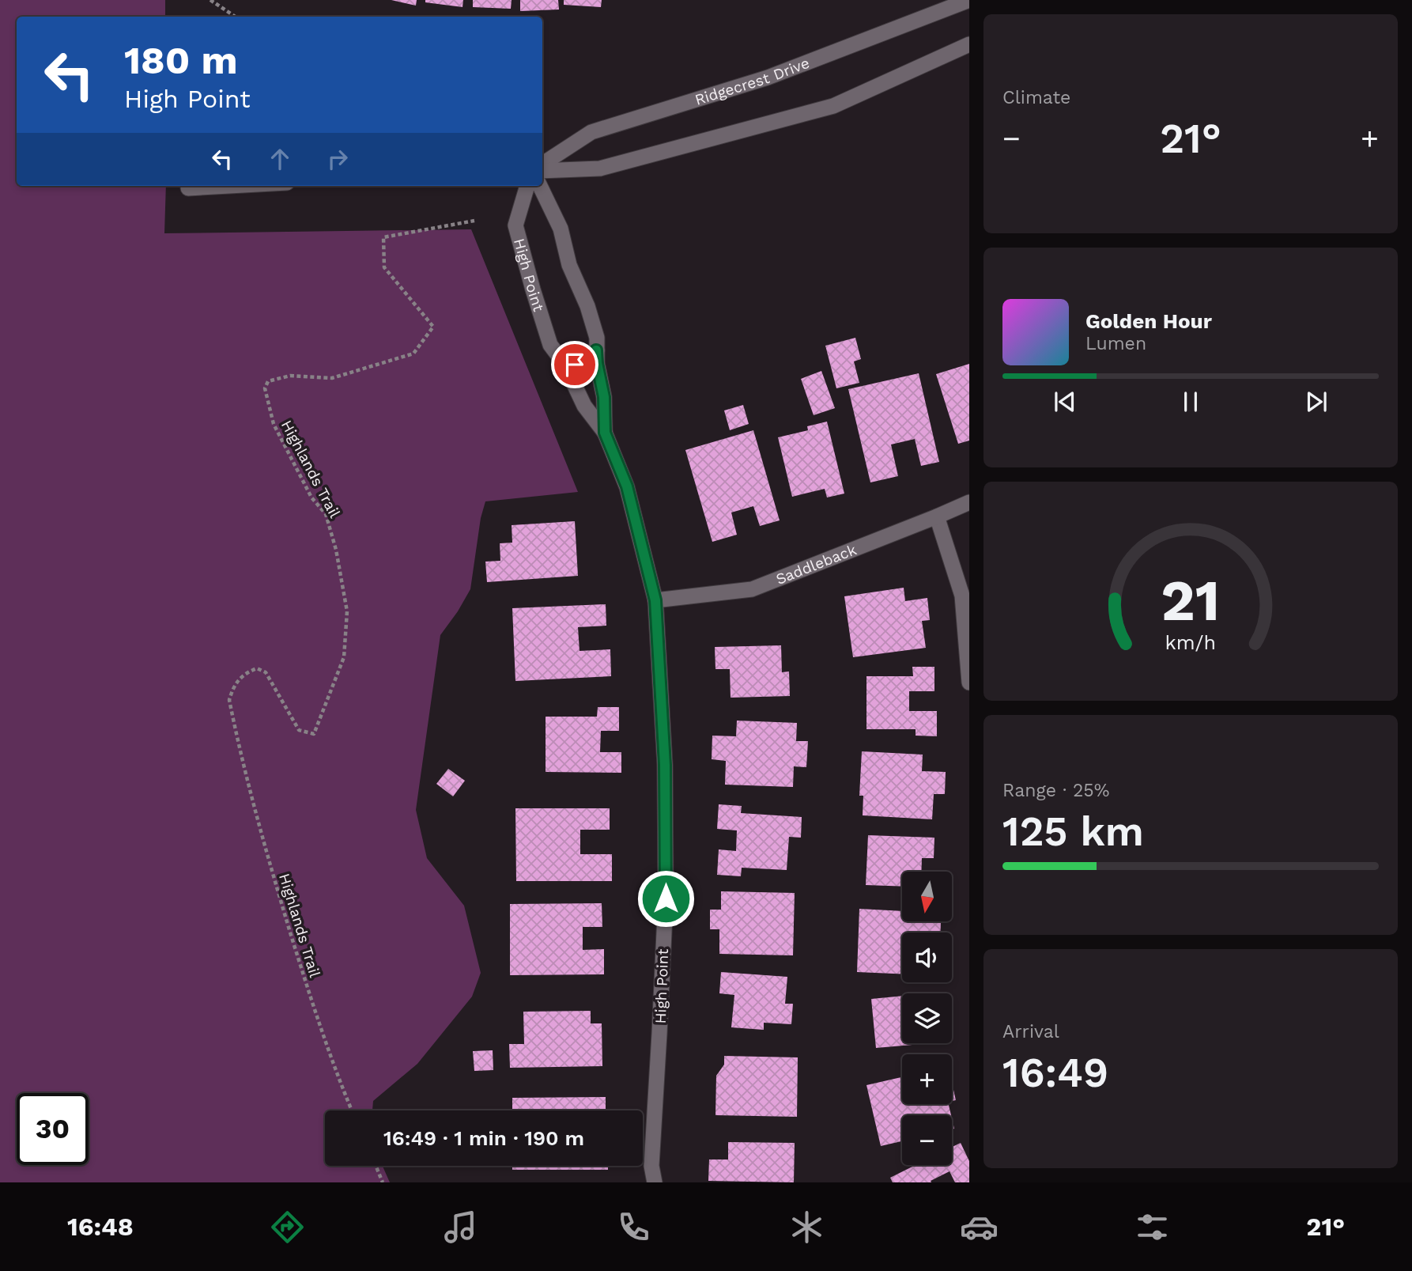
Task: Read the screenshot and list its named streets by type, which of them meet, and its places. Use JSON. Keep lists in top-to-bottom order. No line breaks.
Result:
{"streets":{"street":["Ridgecrest Drive","High Point","Saddleback"],"path":["Highlands Trail"]},"crossings":[["High Point","Saddleback"]],"north":"bottom","page":{"tile":["Climate",["Range · 25%","125 km"],["Arrival","16:49"]],"turn":["180 m","High Point"],"heat":["−","21°","+"],"song":["Golden Hour","Lumen"],"map_buttons":["+","−"],"limit":"30","trip":"16:49 · 1 min · 190 m","tabs":["16:48","21°"],"gauge":["21","km/h"]}}
